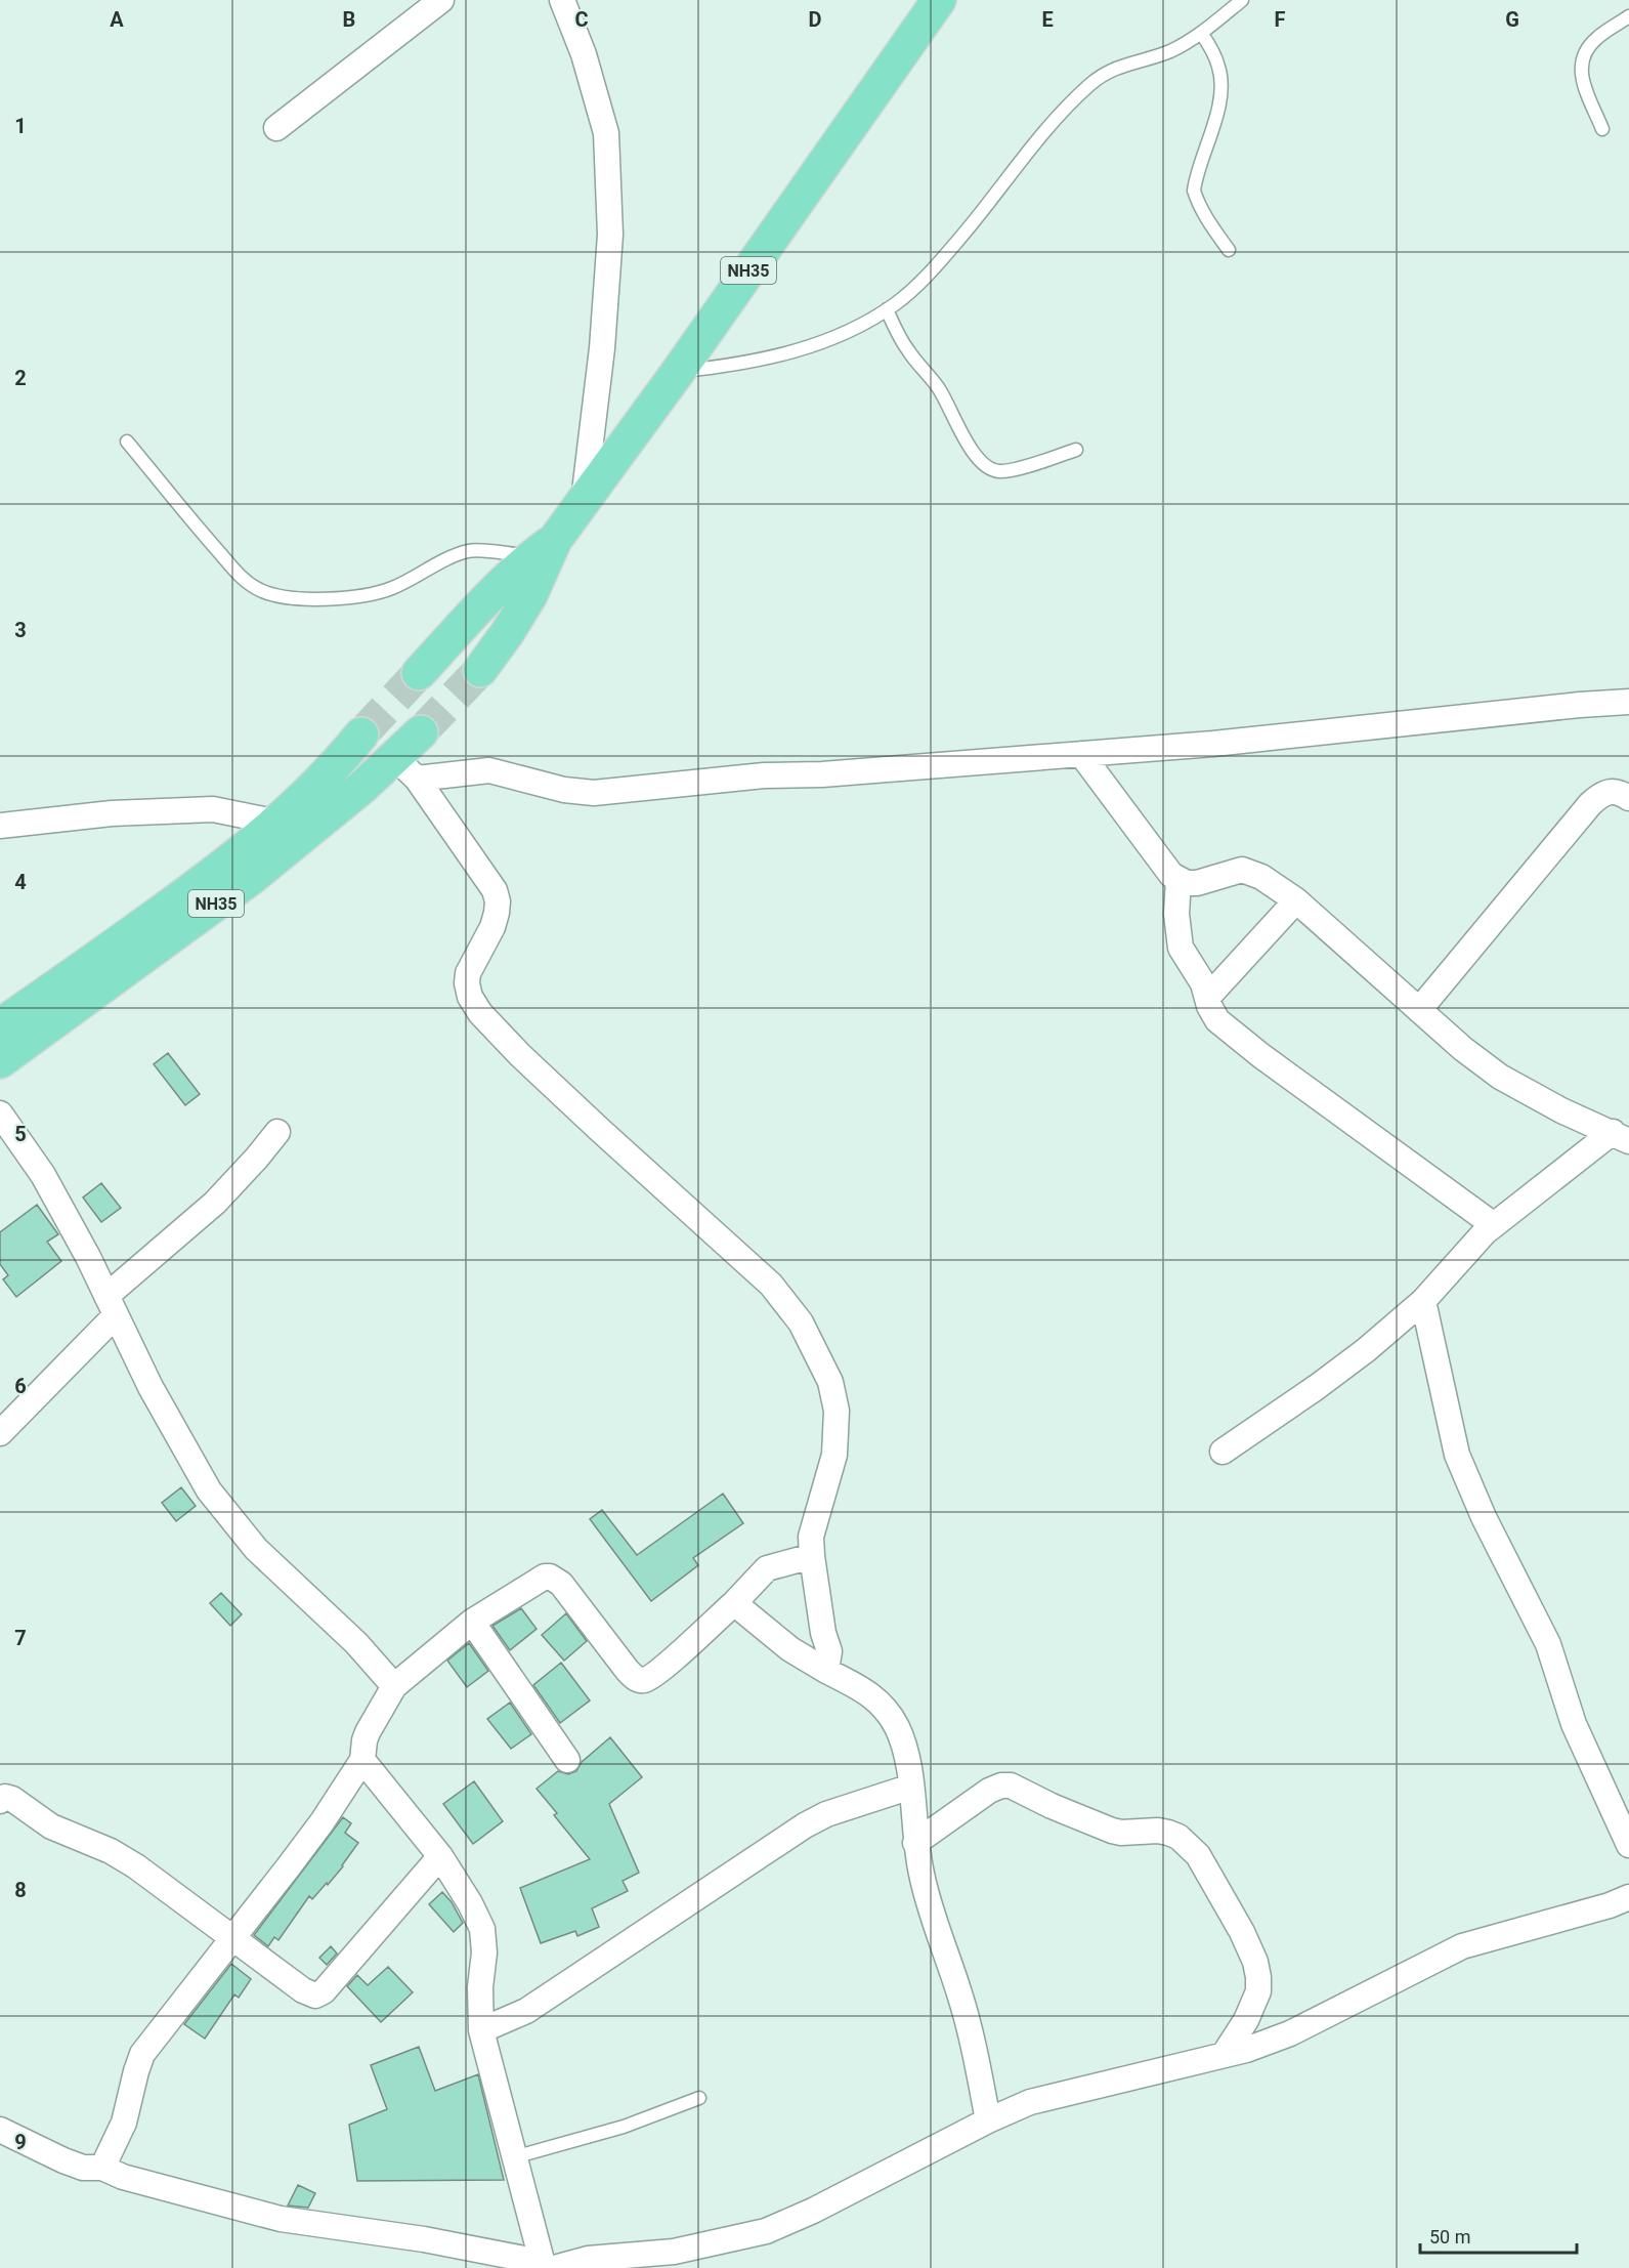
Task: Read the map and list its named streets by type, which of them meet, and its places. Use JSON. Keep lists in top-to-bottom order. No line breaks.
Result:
{"streets":{"highway":["NH35"]},"scale_bar":"50 m","grid":{"columns":["A","B","C","D","E","F","G"],"rows":["1","2","3","4","5","6","7","8","9"]}}
